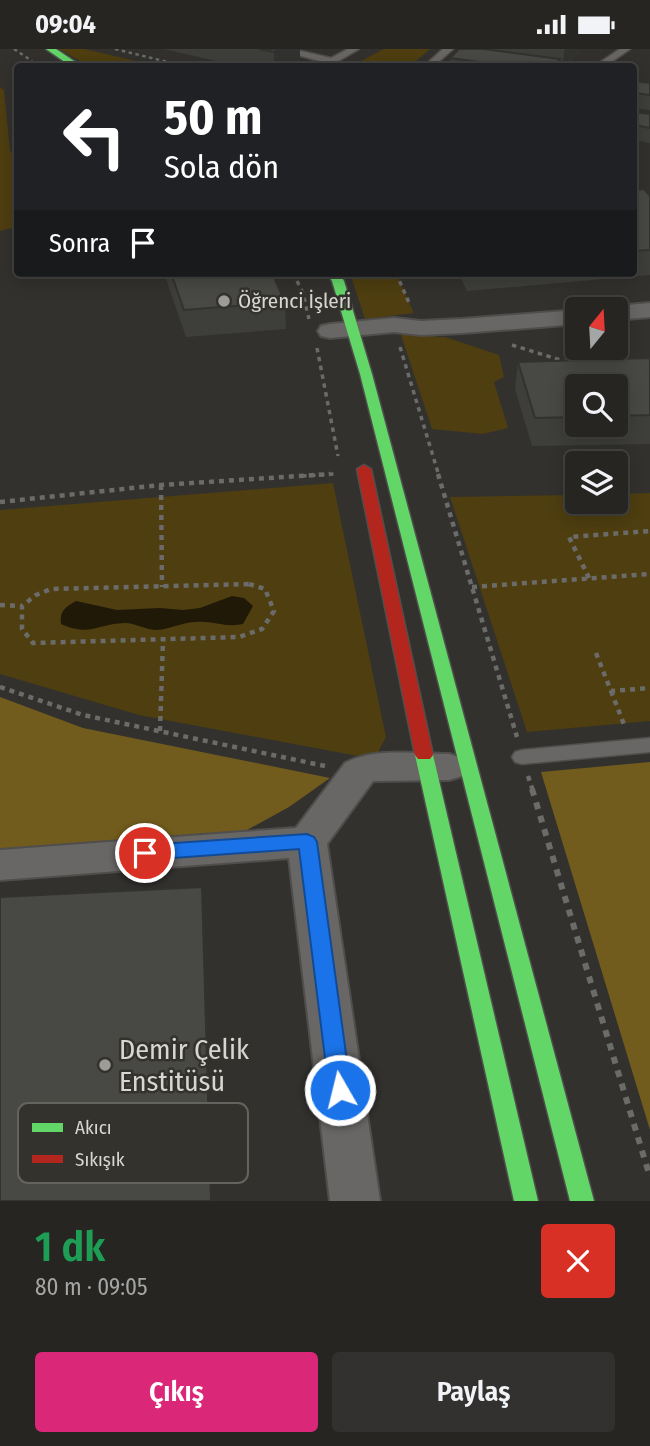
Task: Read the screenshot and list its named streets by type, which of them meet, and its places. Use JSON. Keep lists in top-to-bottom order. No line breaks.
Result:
{"places":["Öğrenci İşleri","Demir Çelik Enstitüsü"],"legend":["Akıcı","Sıkışık"],"north":"top","page":{"status":"09:04","turn":["50 m","Sola dön"],"then":"Sonra","heading":["1 dk","80 m · 09:05"],"buttons":["Çıkış","Paylaş"]}}
